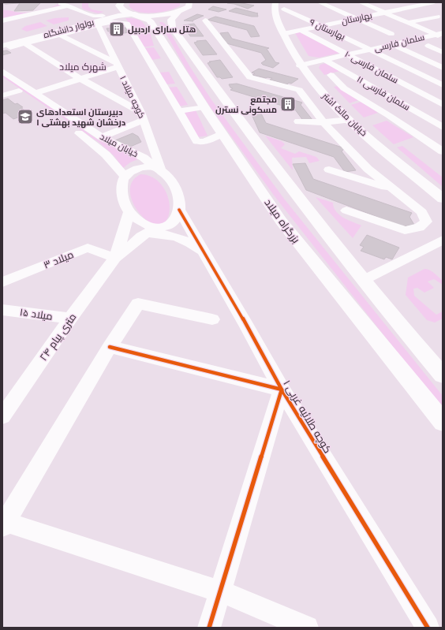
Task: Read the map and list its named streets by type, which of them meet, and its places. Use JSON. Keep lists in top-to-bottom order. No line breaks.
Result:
{"streets":{"main road":["بولوار دانشگاه","خیابان مالک اشتر","بزرگراه میلاد"],"street":["بهارستان","بهارستان ۹","سلمان فارسی","سلمان فارسی ۱۰","سلمان فارسی ۱۱","کوچه میلاد ۱","خیابان میلاد","میلاد ۳","میلاد ۱۵","۲۴ متری پیام","کوچه طلائیه غربی ۱"]},"crossings":[["بهارستان","بهارستان ۹"],["بهارستان","سلمان فارسی ۱۰"],["بهارستان","خیابان مالک اشتر"],["بولوار دانشگاه","بزرگراه میلاد"],["بهارستان ۹","سلمان فارسی"],["بهارستان ۹","خیابان مالک اشتر"],["سلمان فارسی","سلمان فارسی ۱۰"],["سلمان فارسی","سلمان فارسی ۱۱"],["سلمان فارسی","خیابان مالک اشتر"],["کوچه میلاد ۱","خیابان میلاد"],["کوچه میلاد ۱","کوچه طلائیه غربی ۱"],["خیابان میلاد","کوچه طلائیه غربی ۱"],["میلاد ۳","۲۴ متری پیام"],["میلاد ۱۵","۲۴ متری پیام"]],"districts":["شهرک میلاد"],"places":{"building":["هتل سارای اردبیل","مجتمع مسکونی نسترن"],"school or university":["دبیرستان استعدادهای درخشان شهید بهشتی ۱"]}}
